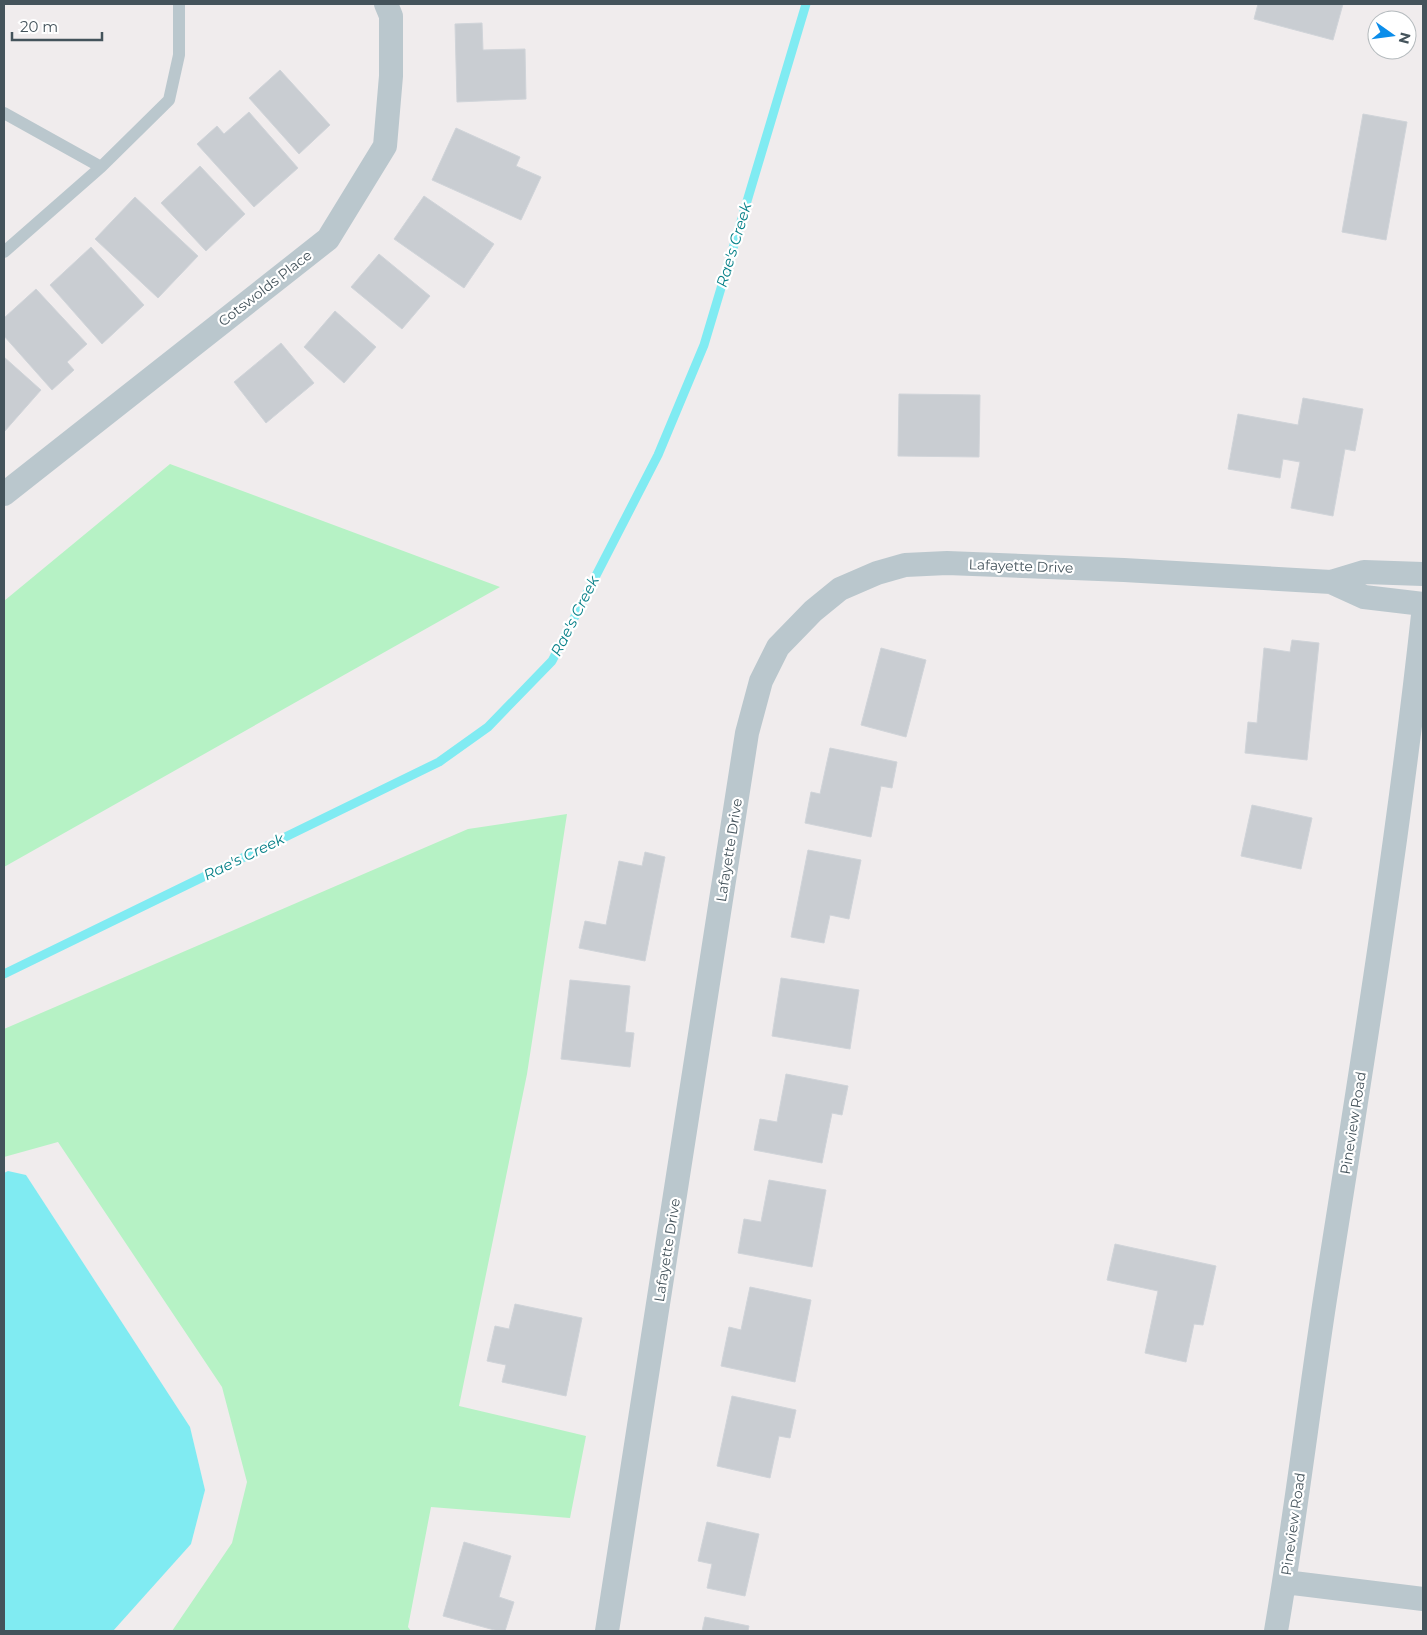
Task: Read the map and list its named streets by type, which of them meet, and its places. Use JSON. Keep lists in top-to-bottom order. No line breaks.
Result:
{"streets":{"street":["Cotswolds Place","Lafayette Drive","Pineview Road"]},"water":["Rae's Creek"],"scale_bar":"20 m","north":"right"}
